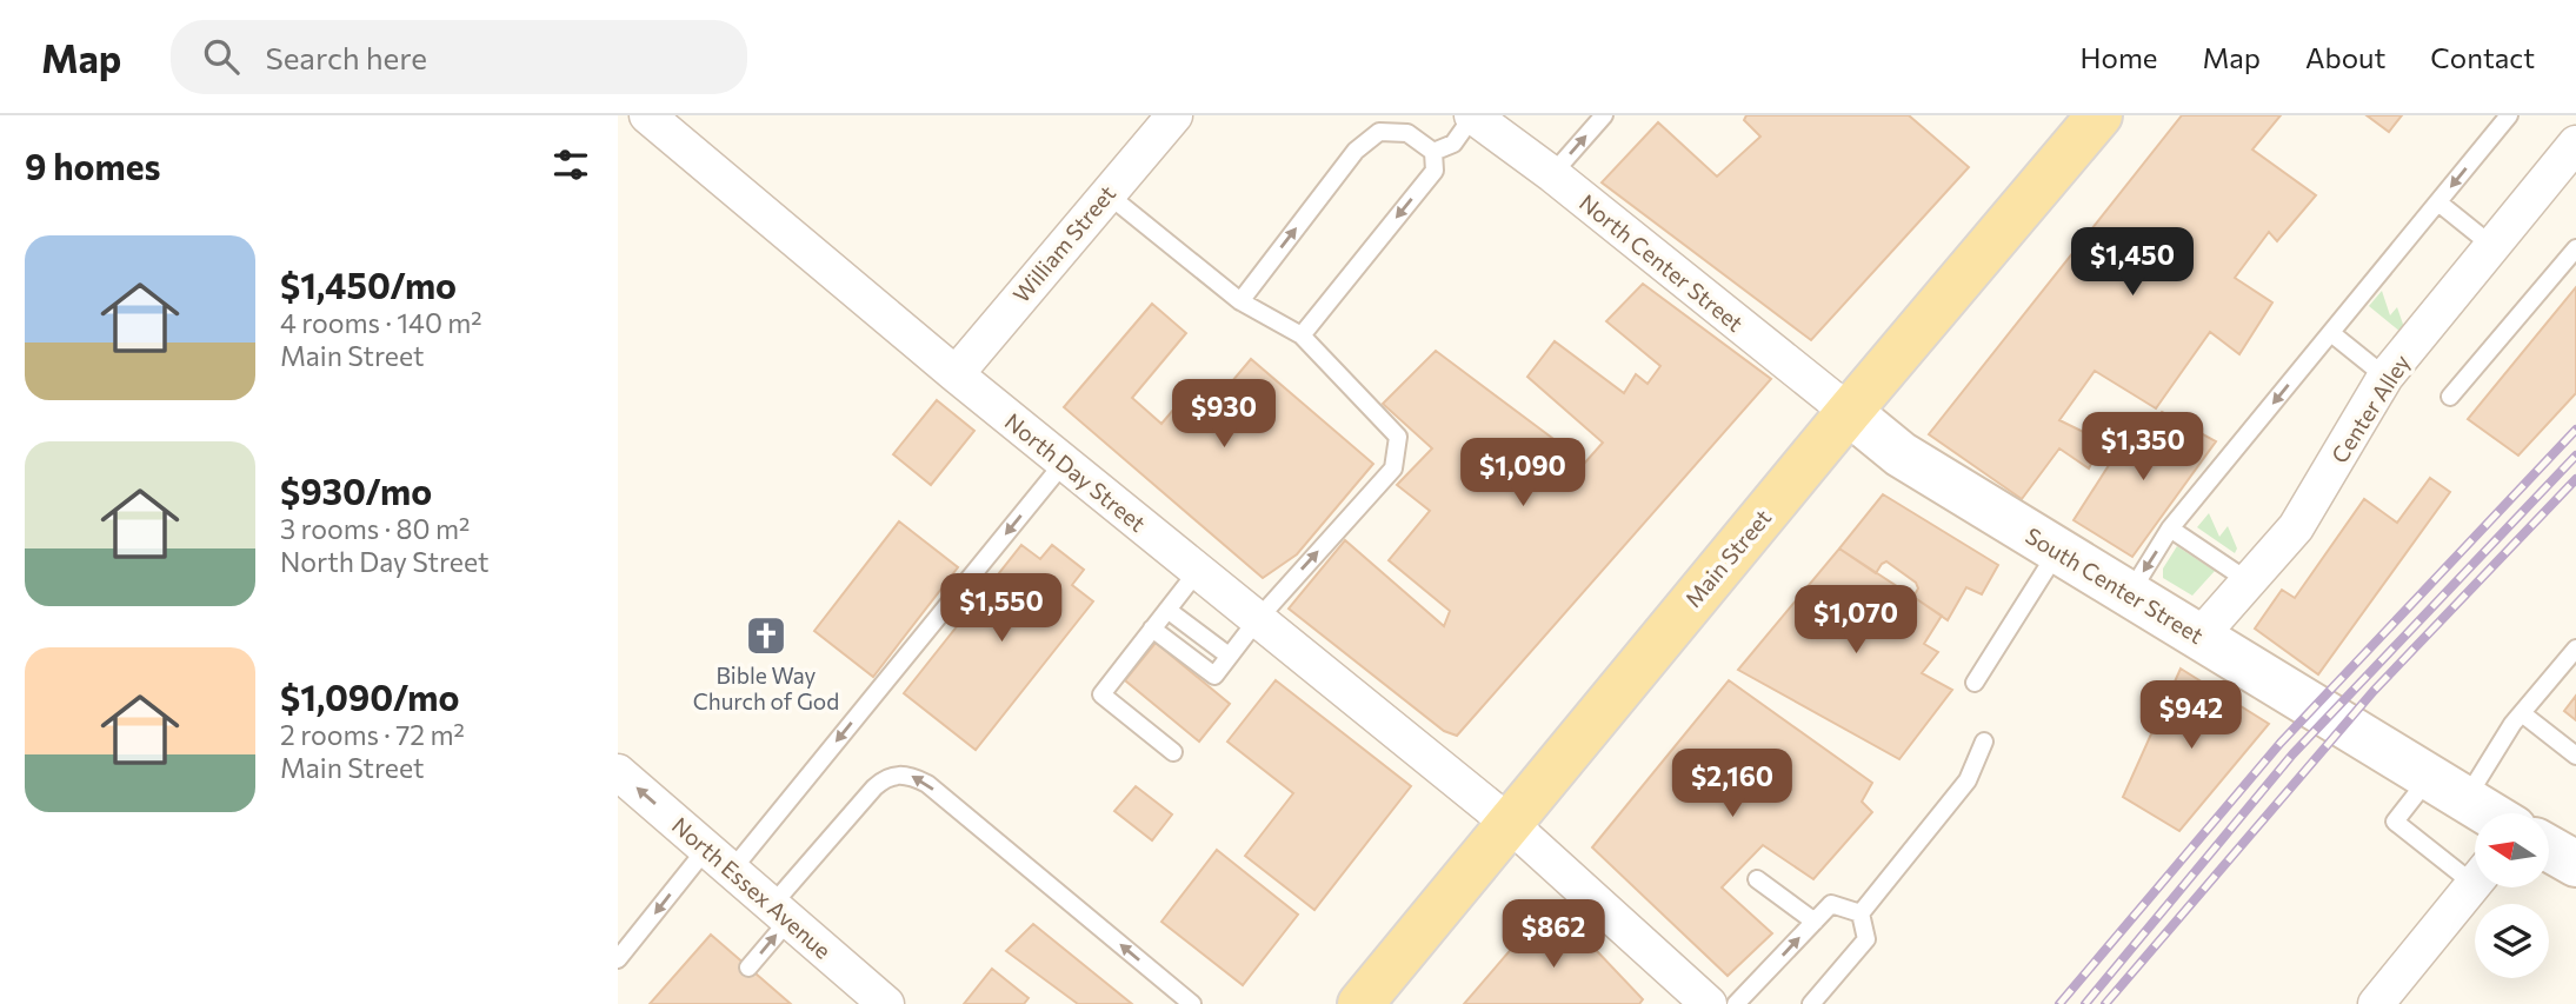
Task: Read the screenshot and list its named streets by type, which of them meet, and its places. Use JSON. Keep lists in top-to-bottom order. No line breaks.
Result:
{"streets":{"main road":["Main Street","South Center Street"],"street":["William Street","North Center Street","Center Alley","North Day Street","North Essex Avenue"]},"crossings":[["William Street","North Day Street"],["North Center Street","Main Street"],["North Center Street","South Center Street"],["Center Alley","South Center Street"],["North Day Street","Main Street"],["Main Street","South Center Street"]],"one_way":["North Essex Avenue"],"places":{"church":["Bible Way Church of God"]},"north":"left","page":{"header":"Map","search":"Search here","nav":["Home","Map","About","Contact"],"heading":"9 homes","list":[{"name":"$1,450/mo","note":"4 rooms · 140 m² · Main Street"},{"name":"$930/mo","note":"3 rooms · 80 m² · North Day Street"},{"name":"$1,090/mo","note":"2 rooms · 72 m² · Main Street"}],"price":["$1,450","$930","$1,350","$1,090","$1,550","$1,070","$942","$2,160","$862"]}}
